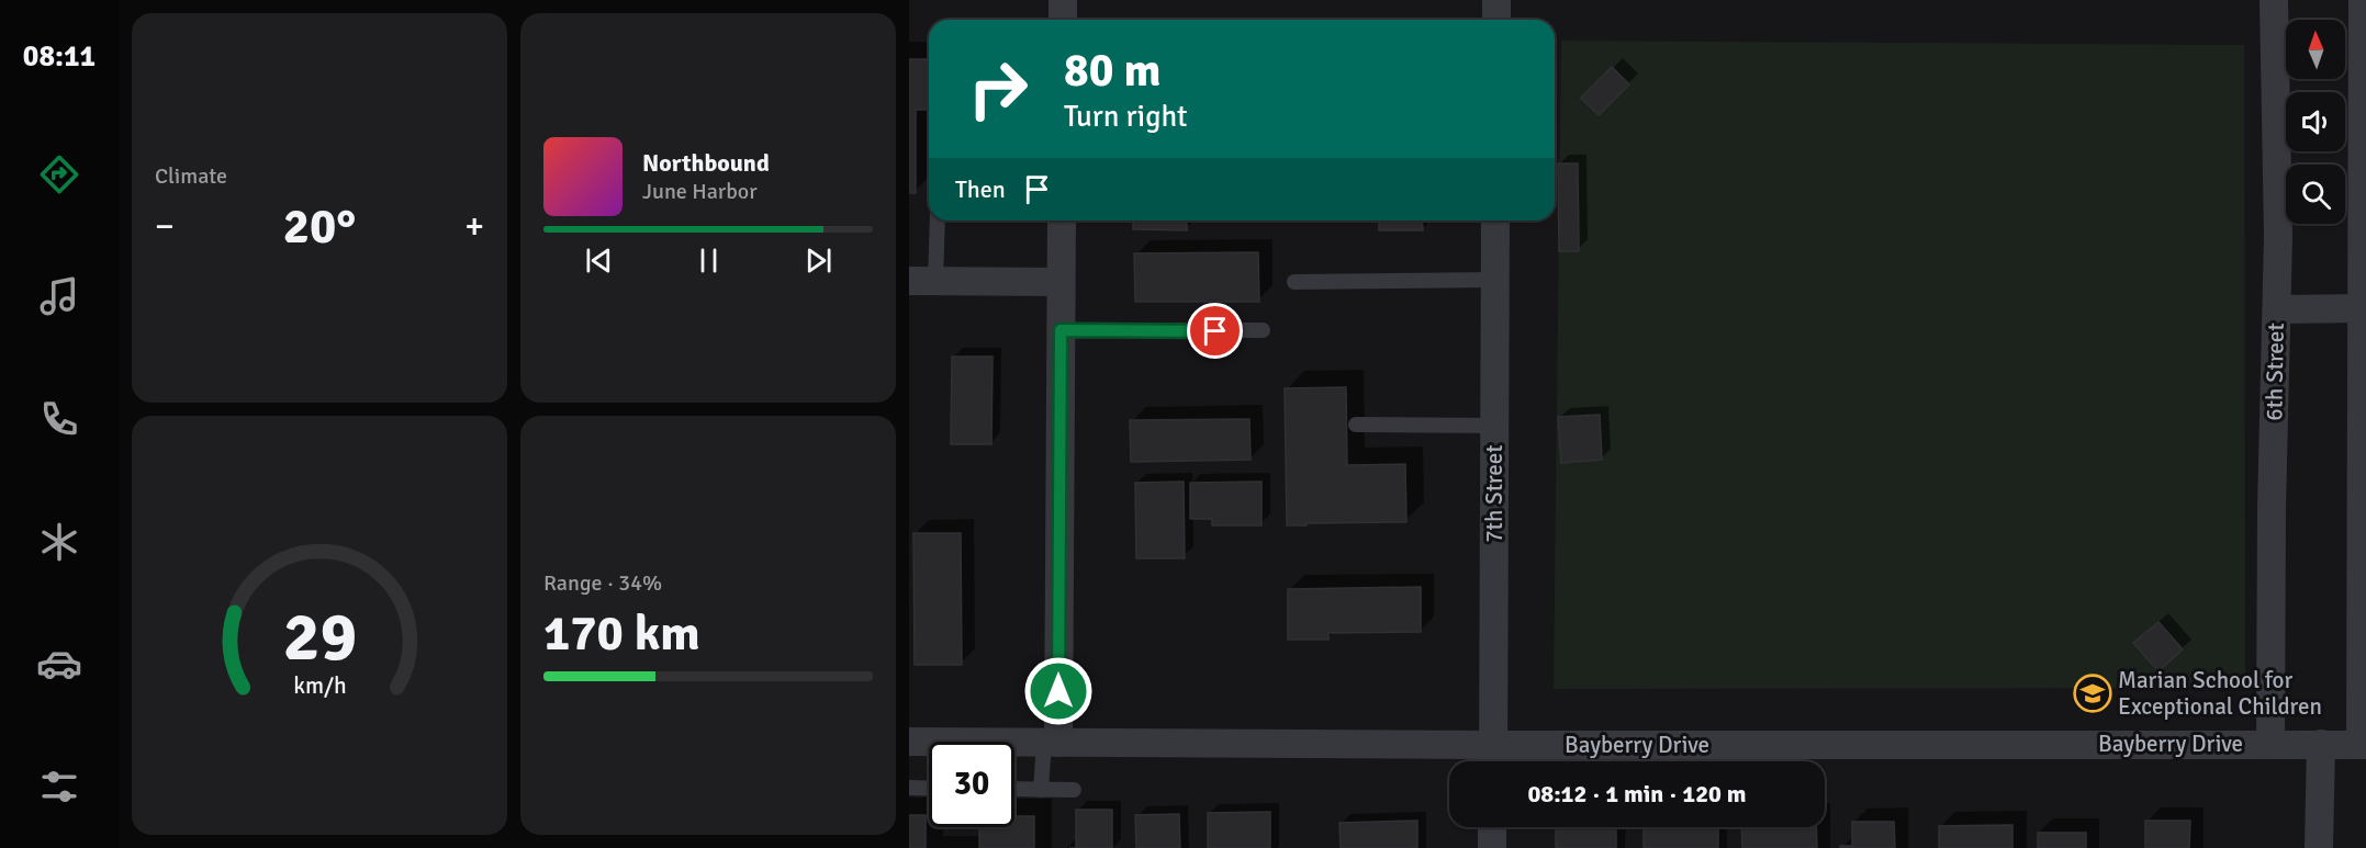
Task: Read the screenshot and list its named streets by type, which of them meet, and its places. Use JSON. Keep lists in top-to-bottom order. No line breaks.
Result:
{"streets":{"street":["6th Street","7th Street","Bayberry Drive"]},"crossings":[["6th Street","Bayberry Drive"],["7th Street","Bayberry Drive"]],"places":{"school or university":["Marian School for Exceptional Children"]},"north":"top","page":{"tabs":"08:11","tile":["Climate",["Range · 34%","170 km"]],"turn":["80 m","Turn right"],"song":["Northbound","June Harbor"],"then":"Then","heat":["−","20°","+"],"limit":"30","trip":"08:12 · 1 min · 120 m","gauge":["29","km/h"]}}
